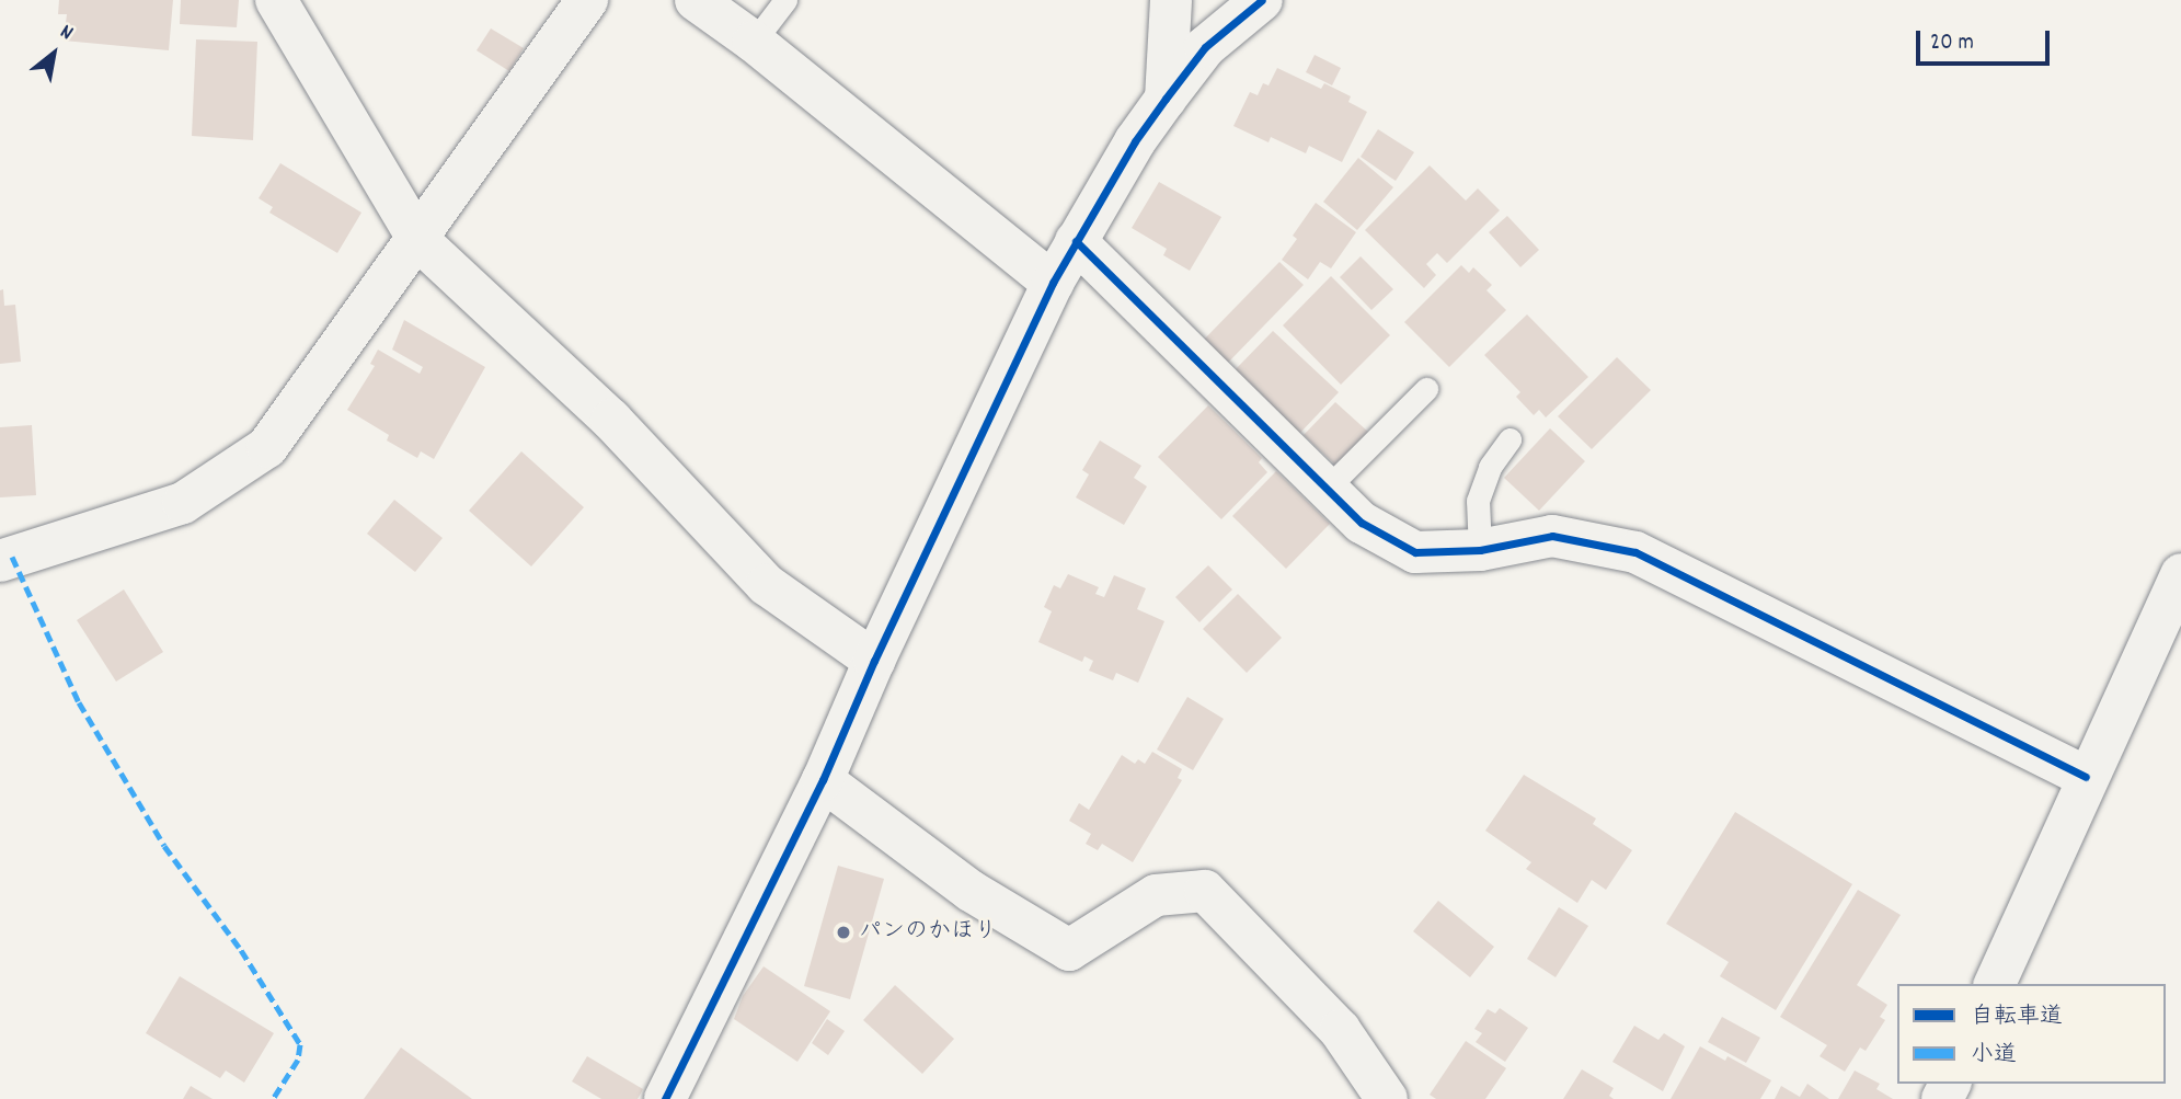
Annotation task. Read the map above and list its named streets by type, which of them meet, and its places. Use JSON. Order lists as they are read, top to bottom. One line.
{"places":["パンのかほり"],"legend":["自転車道","小道"],"scale_bar":"20 m","north":"top right"}
